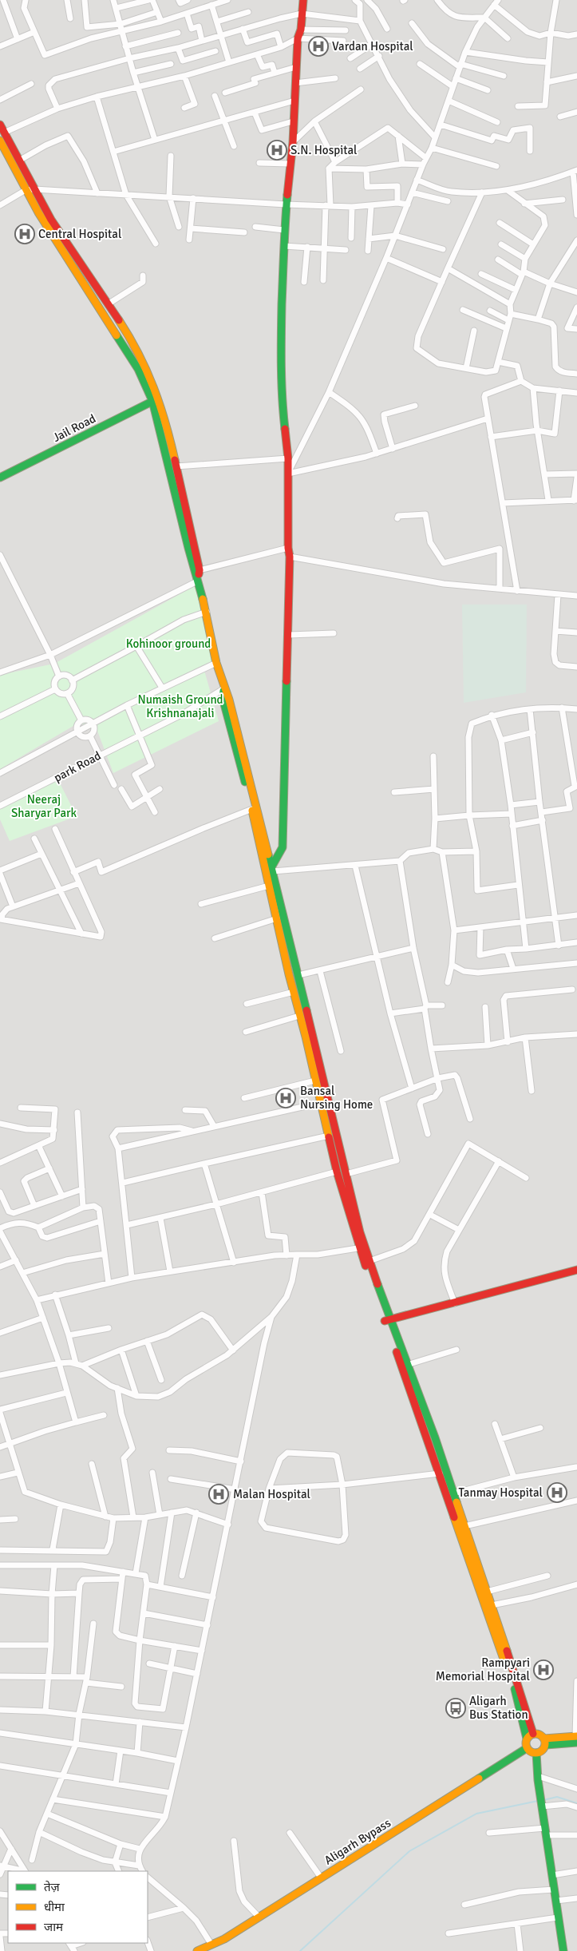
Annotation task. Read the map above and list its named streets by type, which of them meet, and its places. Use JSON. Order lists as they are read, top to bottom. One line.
{"streets":{"main road":["Jail Road","Aligarh Bypass"],"street":["park Road"]},"parks":["Kohinoor ground","Numaish Ground Krishnanajali","Neeraj Sharyar Park"],"places":{"hospital":["Vardan Hospital","S.N. Hospital","Central Hospital","Bansal Nursing Home","Tanmay Hospital","Malan Hospital","Rampyari Memorial Hospital"],"bus stop":["Aligarh Bus Station"]},"legend":["तेज़","धीमा","जाम"]}
